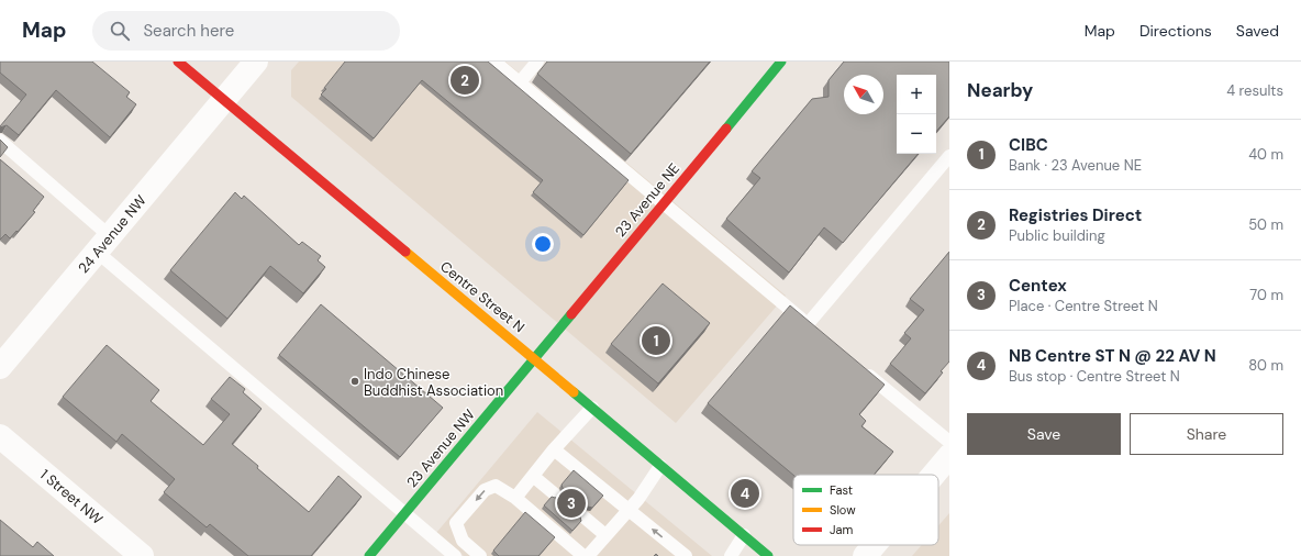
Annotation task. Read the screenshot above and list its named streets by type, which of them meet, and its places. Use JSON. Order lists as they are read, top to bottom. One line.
{"streets":{"main road":["23 Avenue NE","Centre Street N","23 Avenue NW"],"street":["24 Avenue NW","1 Street NW"]},"crossings":[["23 Avenue NE","Centre Street N"],["23 Avenue NE","23 Avenue NW"],["24 Avenue NW","Centre Street N"],["Centre Street N","23 Avenue NW"]],"places":["Indo Chinese Buddhist Association"],"legend":["Fast","Slow","Jam"],"north":"top left","page":{"header":"Map","search":"Search here","nav":["Map","Directions","Saved"],"heading":["Nearby","4 results"],"pins":["2","1","4","3"],"map_buttons":["+","−"],"list":[{"mark":"1","name":"CIBC","note":"Bank · 23 Avenue NE","value":"40 m"},{"mark":"2","name":"Registries Direct","note":"Public building","value":"50 m"},{"mark":"3","name":"Centex","note":"Place · Centre Street N","value":"70 m"},{"mark":"4","name":"NB Centre ST N @ 22 AV N","note":"Bus stop · Centre Street N","value":"80 m"}],"buttons":["Save","Share"]}}
